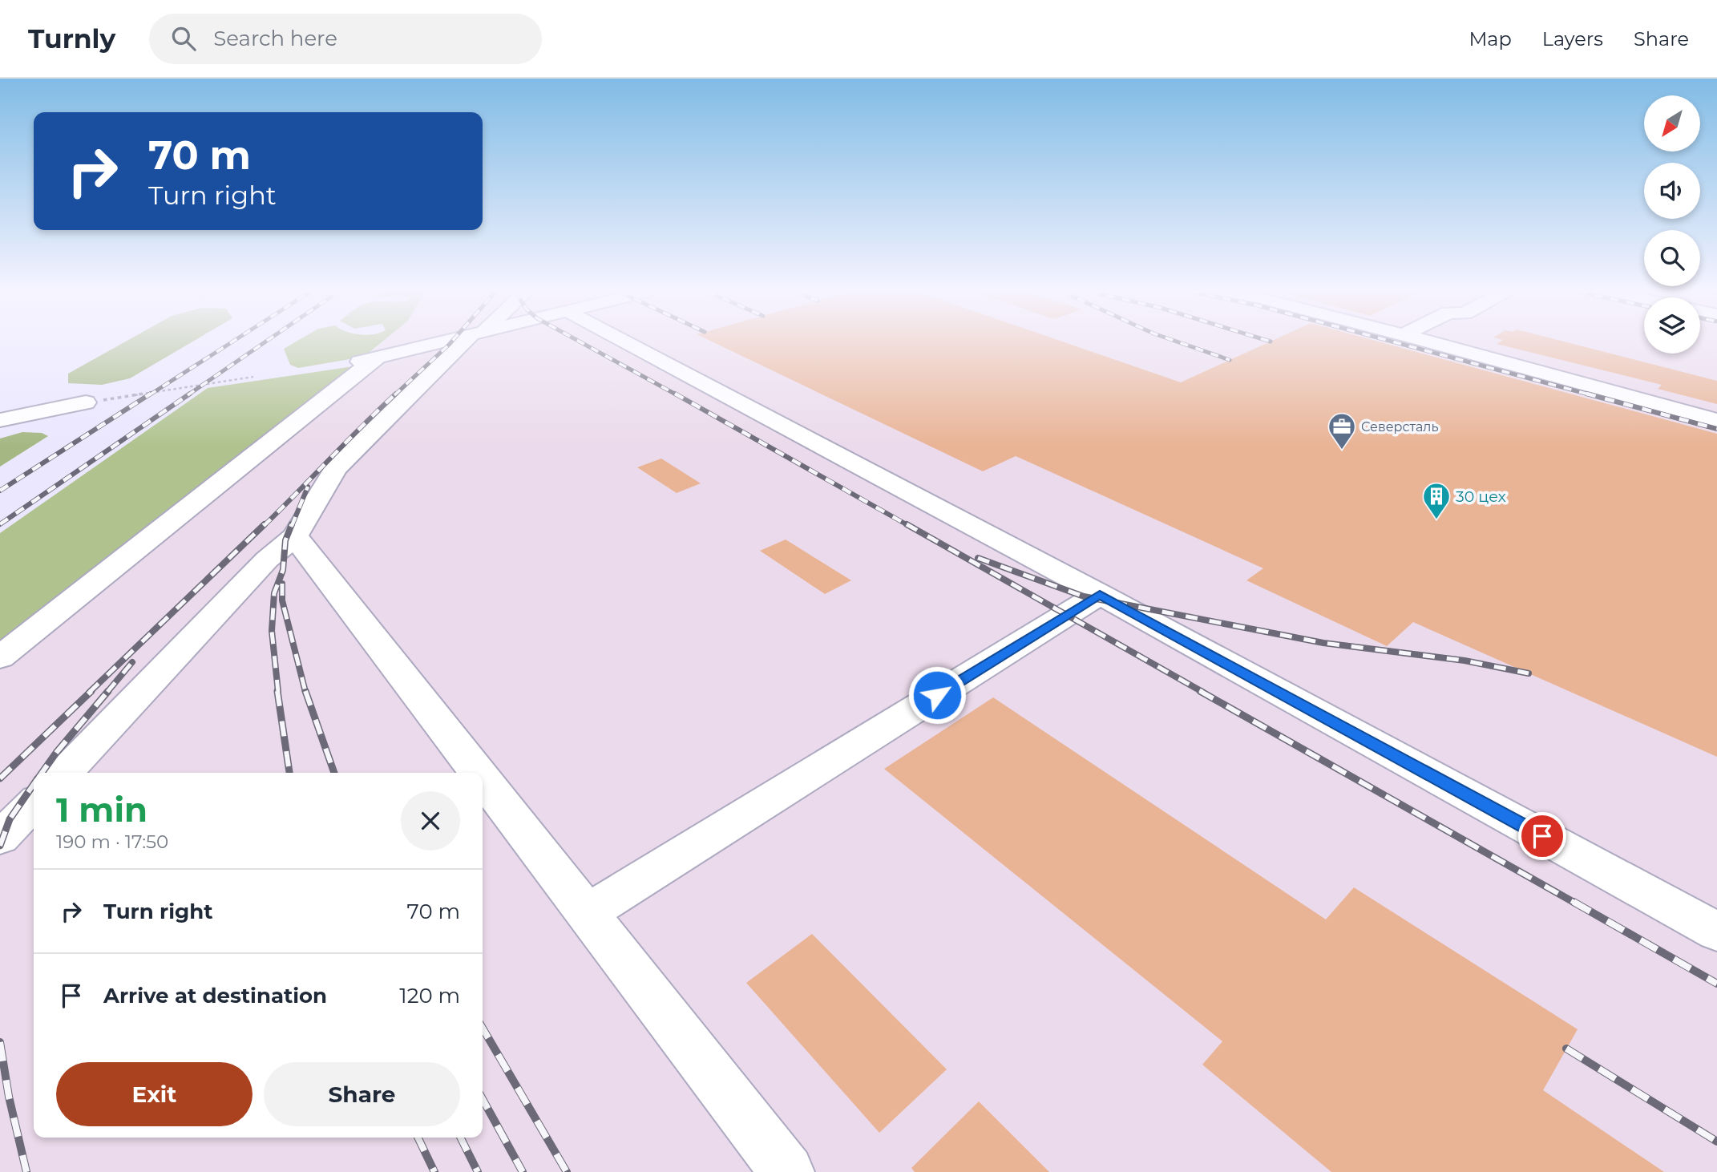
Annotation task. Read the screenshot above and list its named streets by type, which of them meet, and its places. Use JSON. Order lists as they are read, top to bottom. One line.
{"places":{"office":["Северсталь"],"building":["30 цех"]},"north":"bottom left","page":{"header":"Turnly","search":"Search here","nav":["Map","Layers","Share"],"turn":["70 m","Turn right"],"heading":["1 min","190 m · 17:50"],"list":[{"name":"Turn right","value":"70 m"},{"name":"Arrive at destination","value":"120 m"}],"buttons":["Exit","Share"]}}
